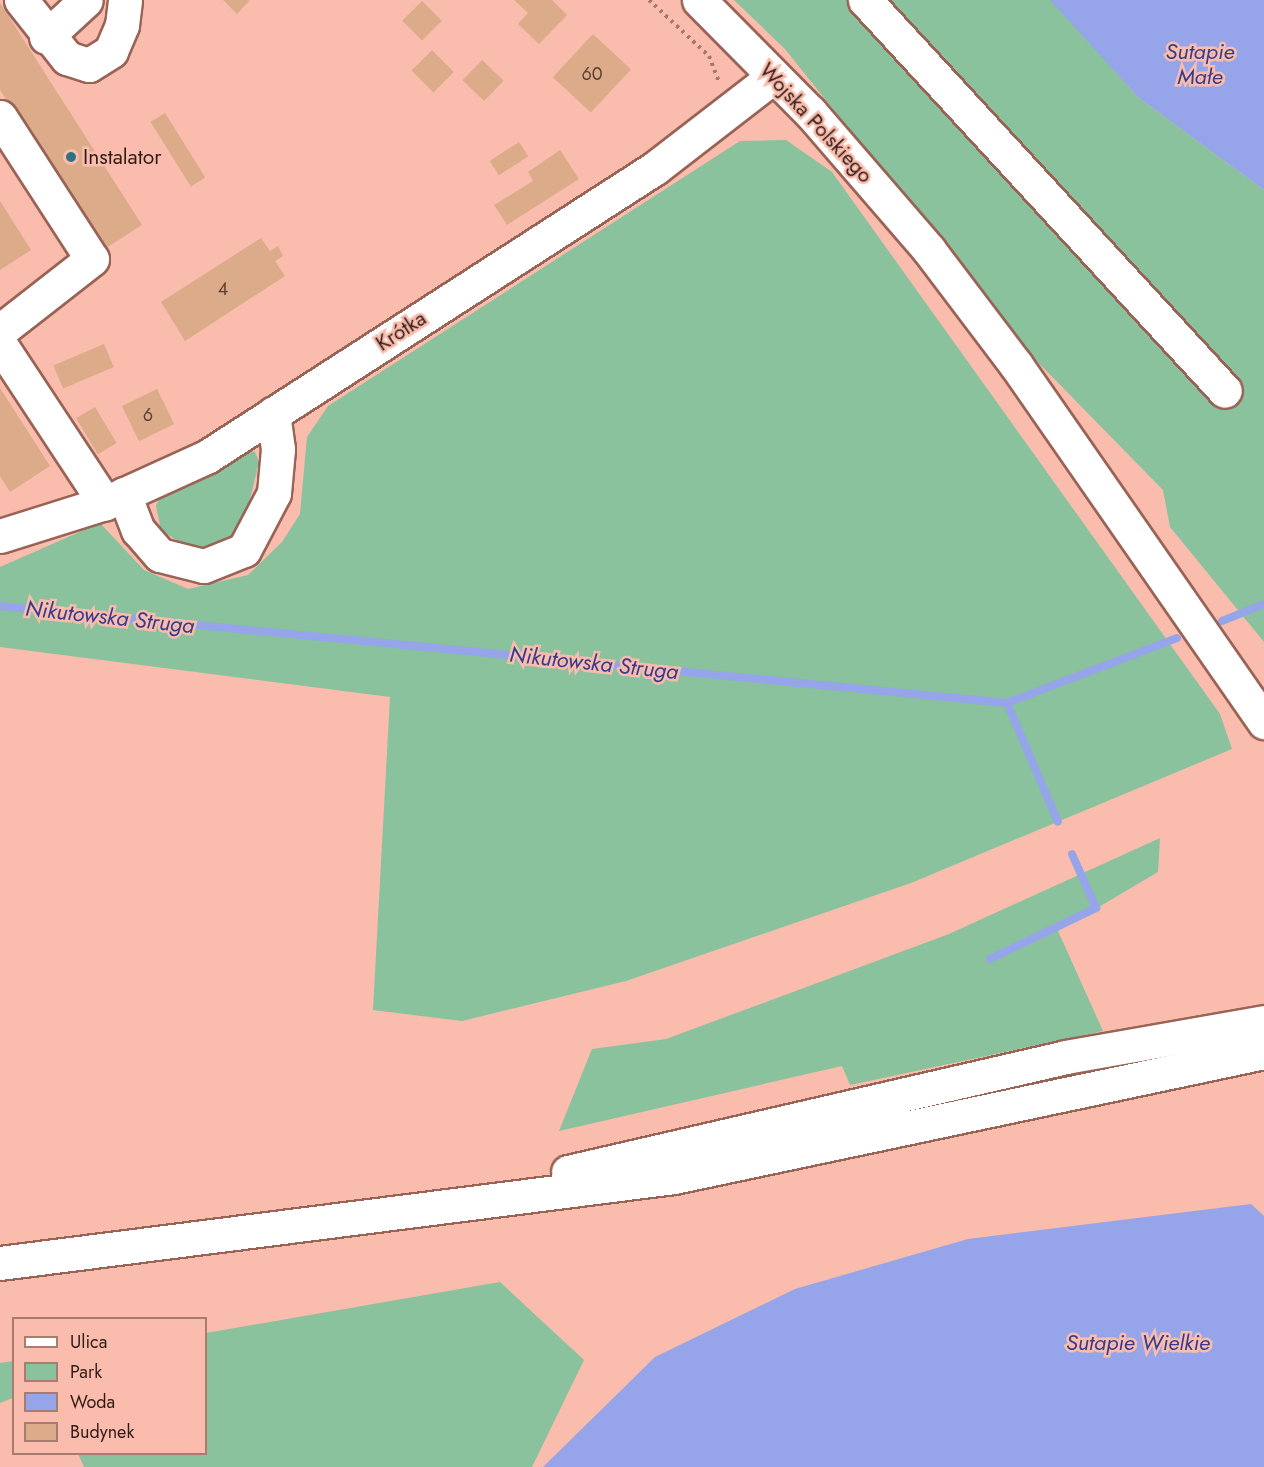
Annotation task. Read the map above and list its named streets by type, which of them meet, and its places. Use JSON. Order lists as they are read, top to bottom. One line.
{"streets":{"main road":["Wojska Polskiego","Krótka"]},"crossings":[["Wojska Polskiego","Krótka"]],"water":["Sutapie Małe","Nikutowska Struga","Sutapie Wielkie"],"places":["Instalator"],"house_numbers":["60","4","6"],"legend":["Ulica","Park","Woda","Budynek"]}
